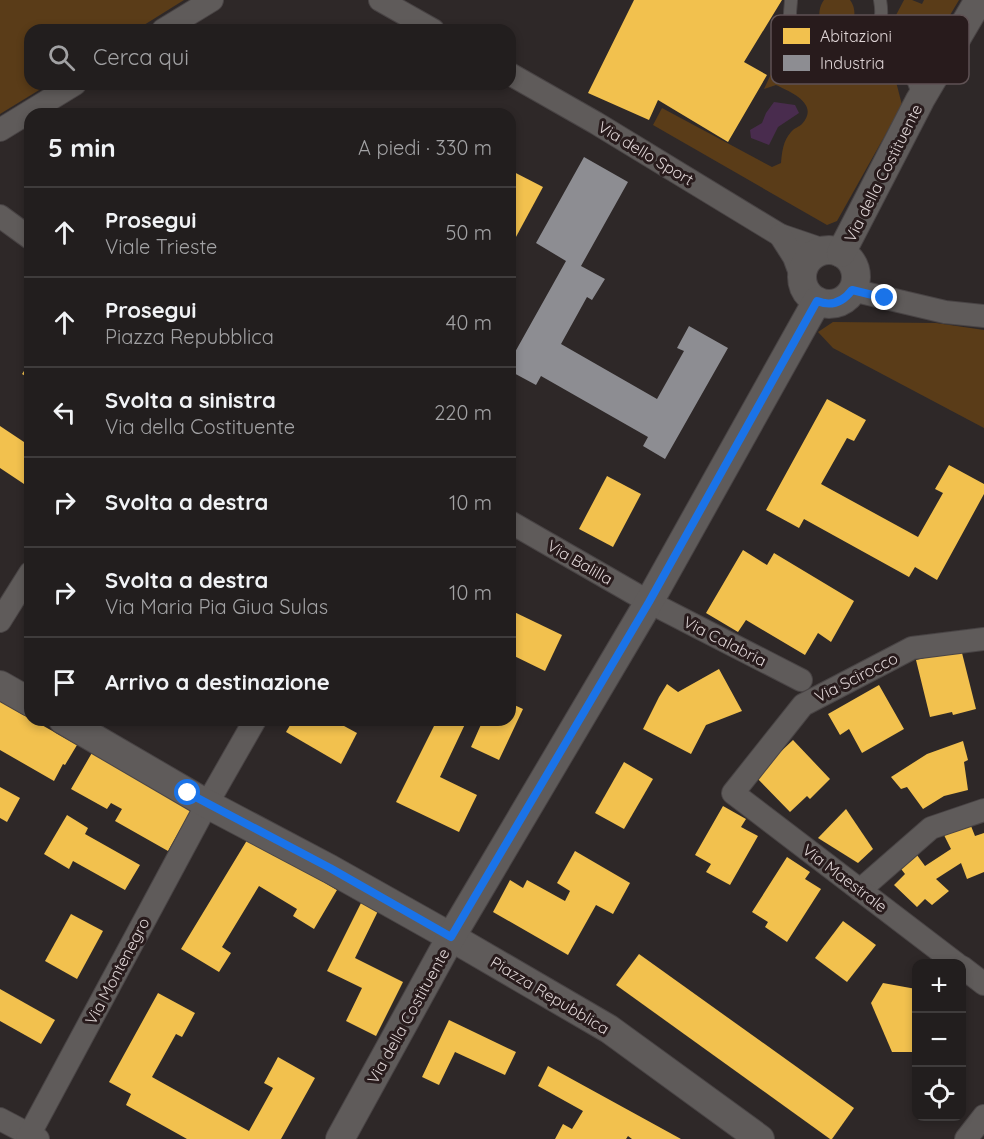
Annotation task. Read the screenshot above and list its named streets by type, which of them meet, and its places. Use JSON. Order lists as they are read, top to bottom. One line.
{"streets":{"street":["Via dello Sport","Via della Costituente","Via Balilla","Via Calabria","Via Scirocco","Via Maestrale","Via Montenegro","Piazza Repubblica"]},"crossings":[["Via dello Sport","Via della Costituente"],["Via della Costituente","Via Balilla"],["Via della Costituente","Via Calabria"],["Via della Costituente","Piazza Repubblica"],["Via Balilla","Via Calabria"],["Via Scirocco","Via Maestrale"],["Via Montenegro","Piazza Repubblica"]],"legend":["Abitazioni","Industria"],"page":{"search":"Cerca qui","heading":["5 min","A piedi · 330 m"],"list":[["Prosegui","Viale Trieste","50 m"],["Prosegui","Piazza Repubblica","40 m"],["Svolta a sinistra","Via della Costituente","220 m"],["Svolta a destra","10 m"],["Svolta a destra","Via Maria Pia Giua Sulas","10 m"],"Arrivo a destinazione"],"map_buttons":["+","−"]}}
